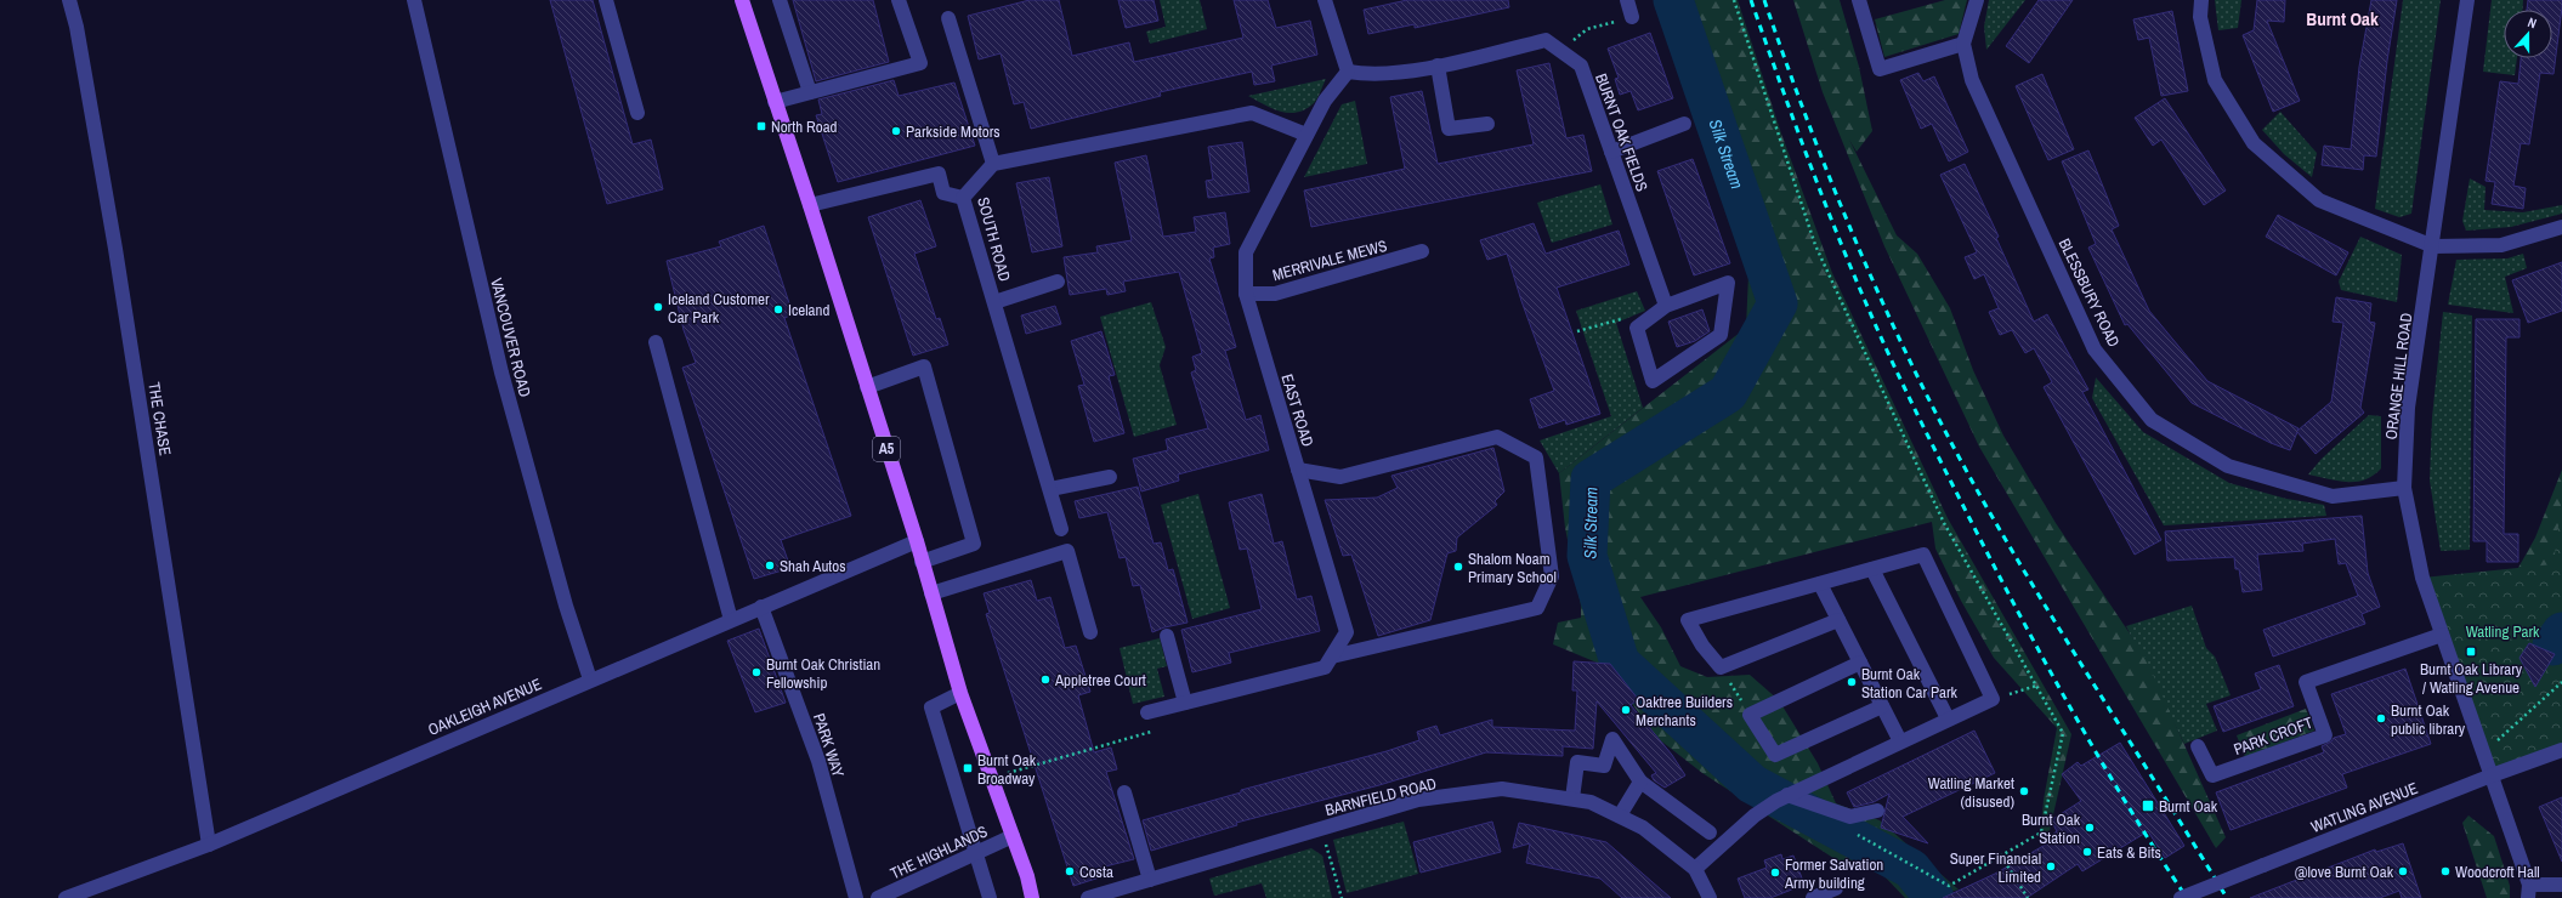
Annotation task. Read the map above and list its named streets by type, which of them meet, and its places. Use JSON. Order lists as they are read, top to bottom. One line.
{"streets":{"main road":["A5"],"street":["BURNT OAK FIELDS","SOUTH ROAD","MERRIVALE MEWS","BLESSBURY ROAD","VANCOUVER ROAD","ORANGE HILL ROAD","EAST ROAD","THE CHASE","OAKLEIGH AVENUE","PARK CROFT","PARK WAY","BARNFIELD ROAD","WATLING AVENUE","THE HIGHLANDS"]},"crossings":[["BURNT OAK FIELDS","EAST ROAD"],["MERRIVALE MEWS","EAST ROAD"],["BLESSBURY ROAD","ORANGE HILL ROAD"],["VANCOUVER ROAD","OAKLEIGH AVENUE"],["ORANGE HILL ROAD","PARK CROFT"],["ORANGE HILL ROAD","WATLING AVENUE"],["THE CHASE","OAKLEIGH AVENUE"],["A5","OAKLEIGH AVENUE"],["A5","THE HIGHLANDS"],["OAKLEIGH AVENUE","PARK WAY"]],"districts":["Burnt Oak"],"water":["Silk Stream"],"parks":["Watling Park"],"places":{"transit":["North Road","Burnt Oak Library / Watling Avenue","Burnt Oak Broadway","Burnt Oak"],"other":["Parkside Motors","Iceland Customer Car Park","Iceland","Shah Autos","Shalom Noam Primary School","Burnt Oak Christian Fellowship","Appletree Court","Burnt Oak Station Car Park","Oaktree Builders Merchants","Burnt Oak public library","Watling Market (disused)","Burnt Oak Station","Eats & Bits","Super Financial Limited","Costa","@love Burnt Oak","Woodcroft Hall","Former Salvation Army building"]},"north":"top"}
